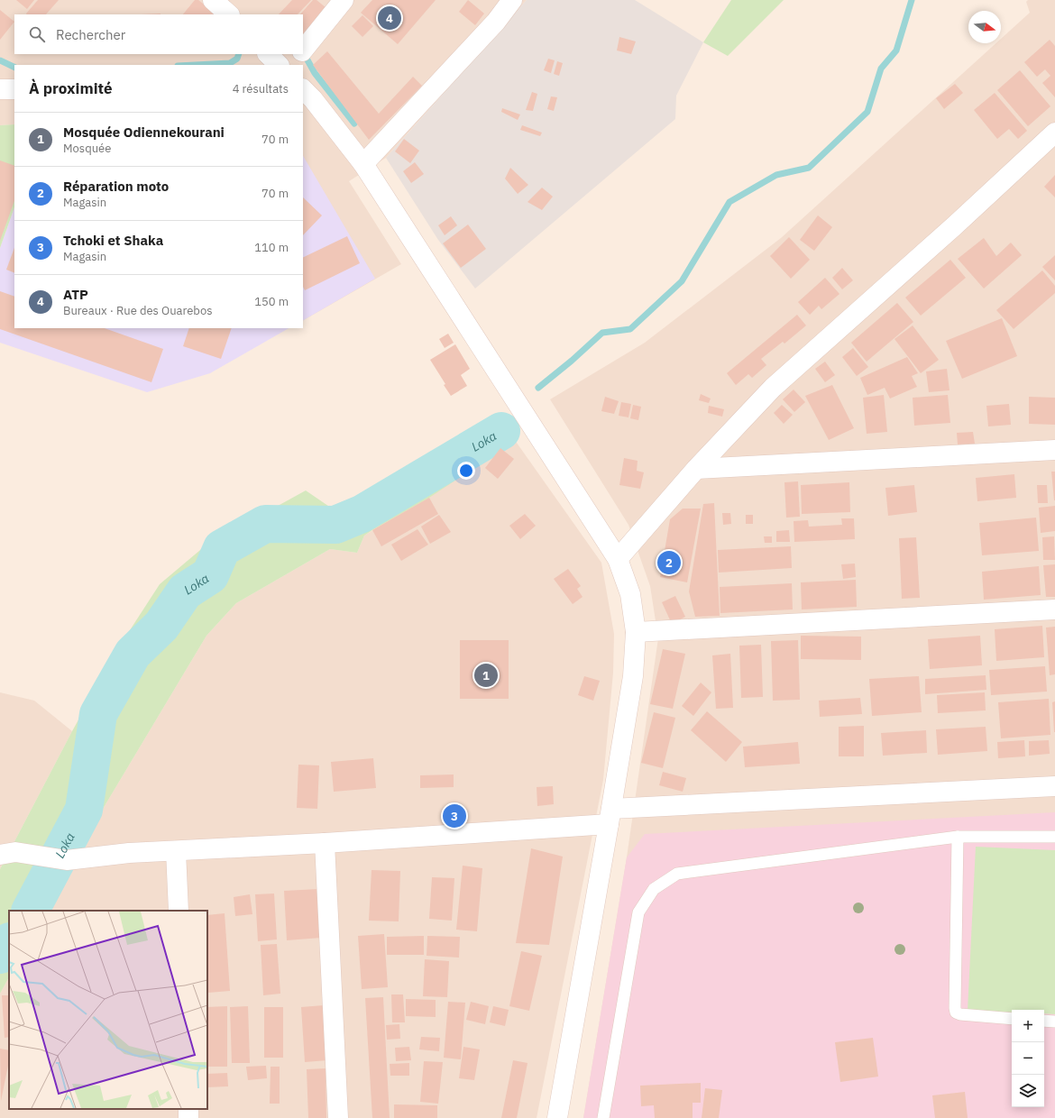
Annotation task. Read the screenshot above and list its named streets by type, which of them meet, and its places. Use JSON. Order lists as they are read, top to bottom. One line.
{"water":["Loka"],"north":"right","page":{"pins":["4","2","1","3"],"search":"Rechercher","heading":["À proximité","4 résultats"],"list":[{"mark":"1","name":"Mosquée Odiennekourani","note":"Mosquée","value":"70 m"},{"mark":"2","name":"Réparation moto","note":"Magasin","value":"70 m"},{"mark":"3","name":"Tchoki et Shaka","note":"Magasin","value":"110 m"},{"mark":"4","name":"ATP","note":"Bureaux · Rue des Ouarebos","value":"150 m"}],"map_buttons":["+","−"]}}
